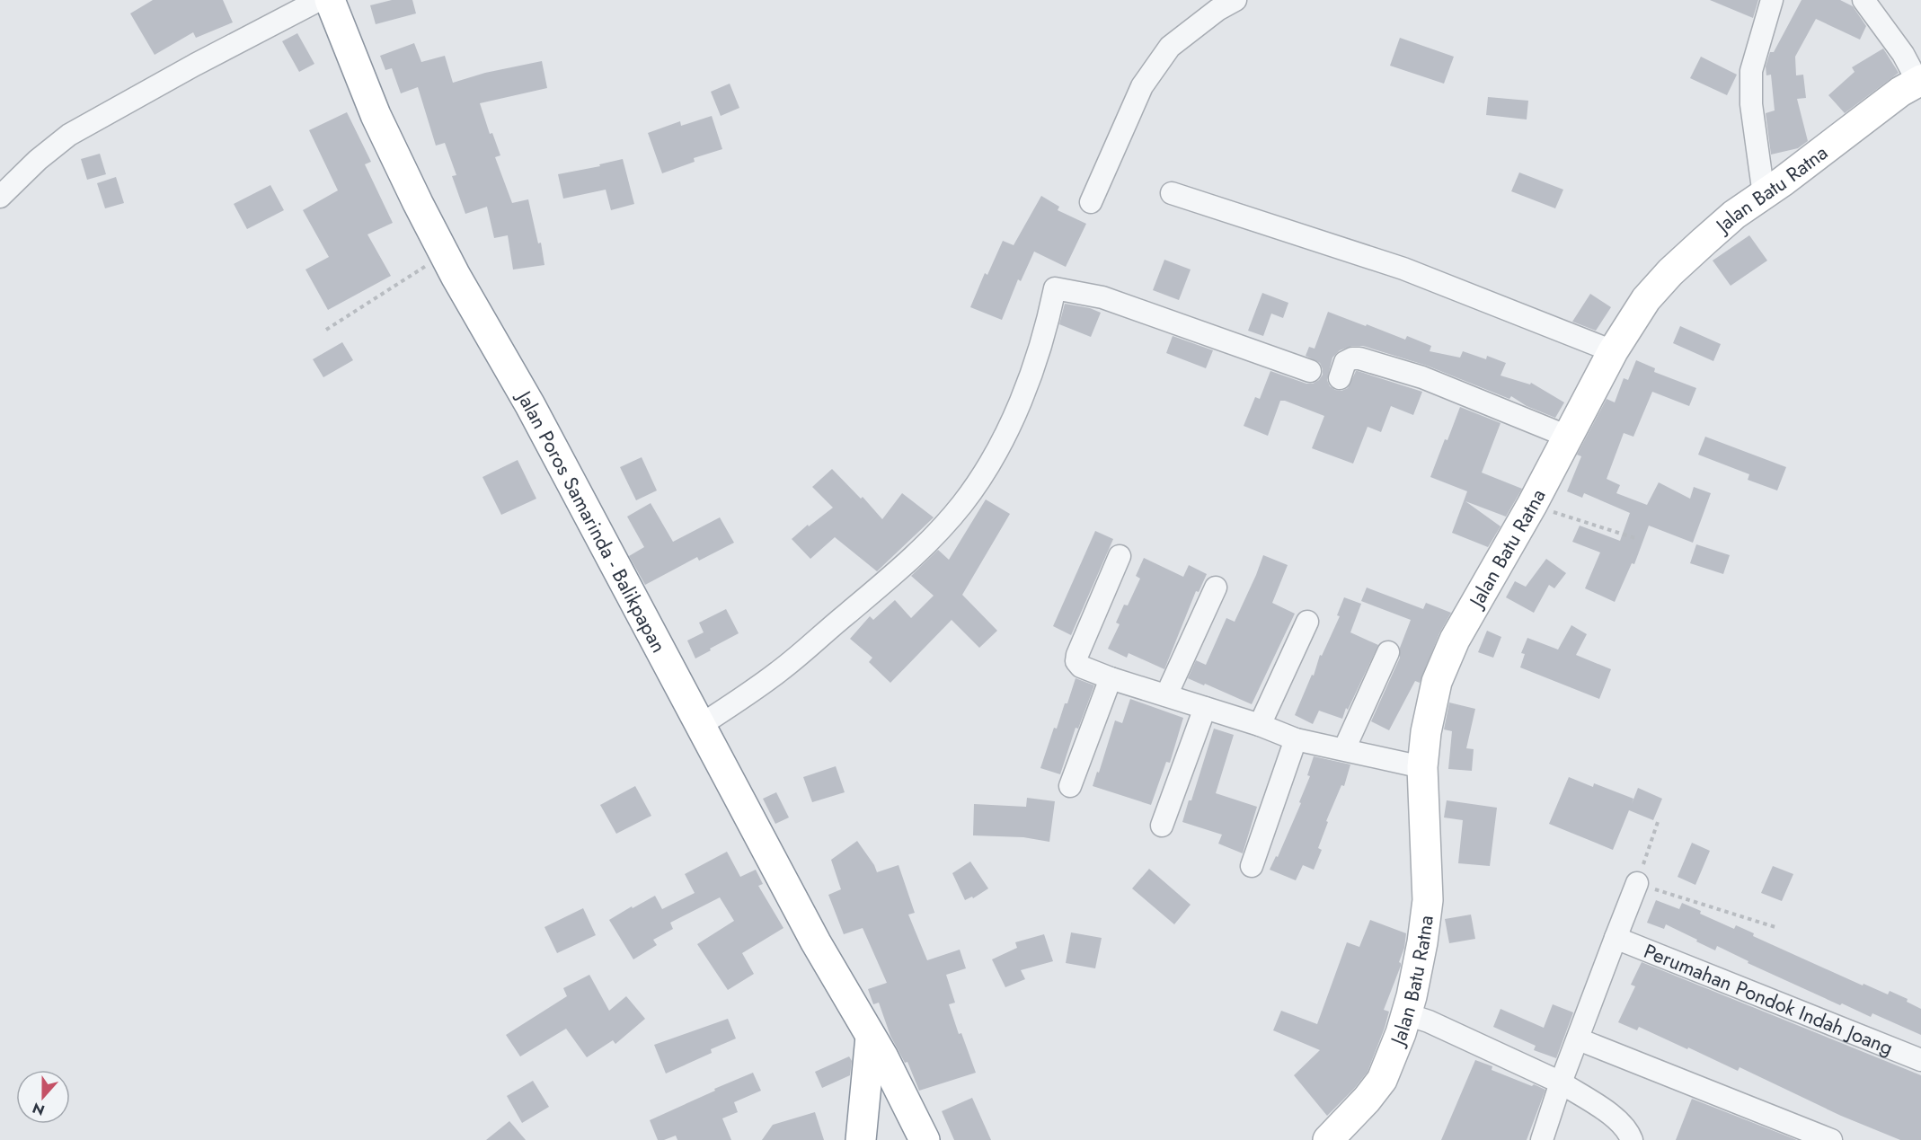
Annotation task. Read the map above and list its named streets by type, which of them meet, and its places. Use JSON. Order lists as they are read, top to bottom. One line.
{"streets":{"main road":["Jalan Batu Ratna","Jalan Poros Samarinda - Balikpapan"],"street":["Perumahan Pondok Indah Joang"]},"north":"bottom"}
